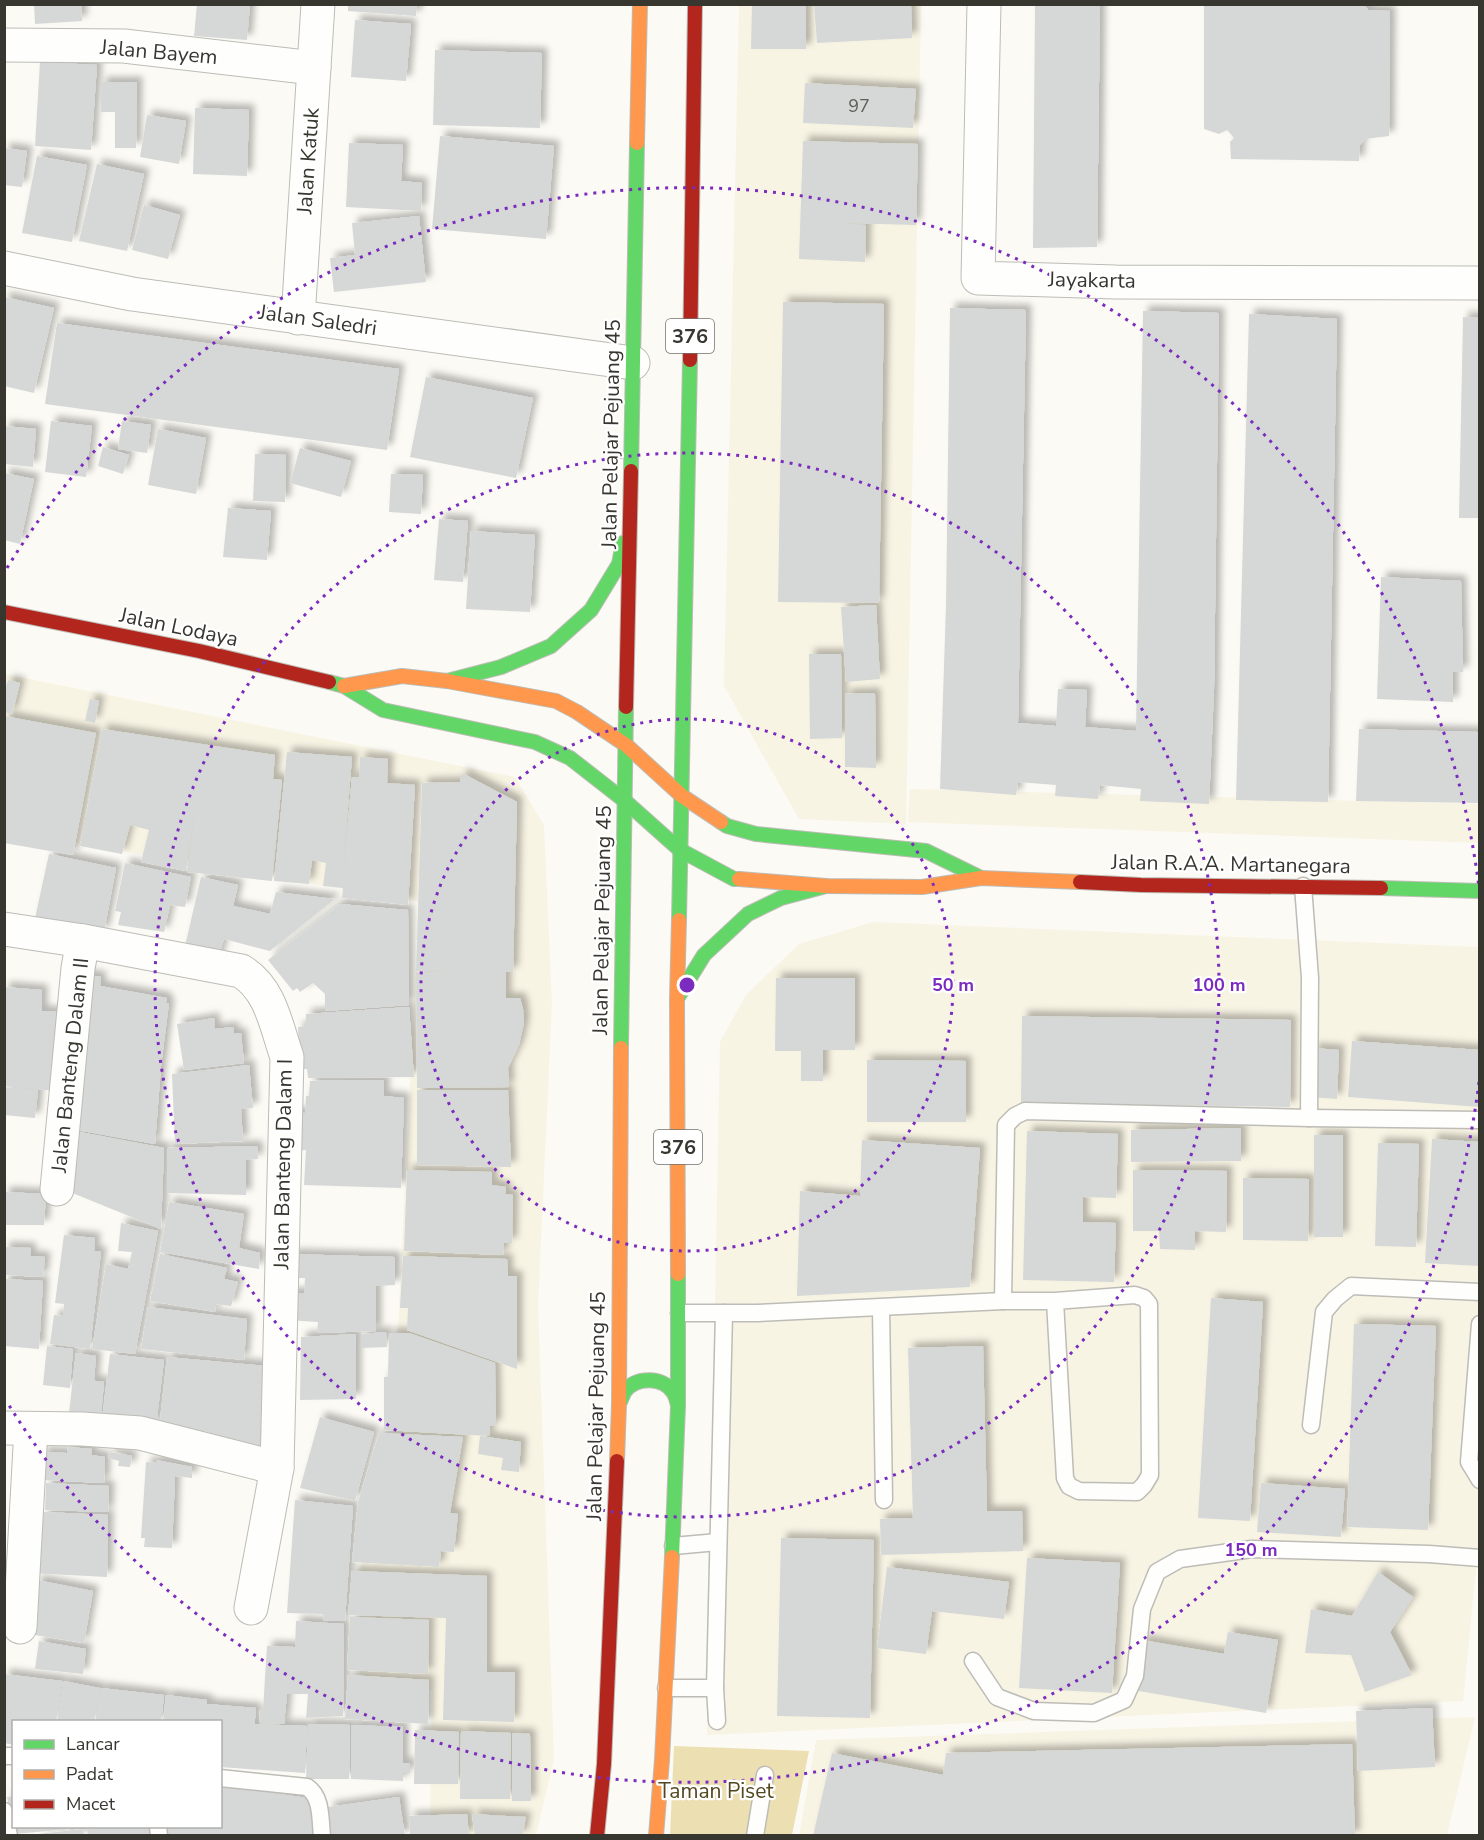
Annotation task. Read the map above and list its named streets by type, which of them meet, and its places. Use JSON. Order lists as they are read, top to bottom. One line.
{"streets":{"main road":["376","Jalan Pelajar Pejuang 45","Jalan Lodaya","Jalan R.A.A. Martanegara"],"street":["Jalan Bayem","Jalan Katuk","Jayakarta","Jalan Saledri","Jalan Banteng Dalam II","Jalan Banteng Dalam I"]},"crossings":[["Jalan Bayem","Jalan Katuk"],["Jalan Katuk","Jalan Saledri"],["Jalan Saledri","Jalan Pelajar Pejuang 45"],["376","Jalan R.A.A. Martanegara"],["Jalan Pelajar Pejuang 45","Jalan Lodaya"],["Jalan Pelajar Pejuang 45","Jalan R.A.A. Martanegara"],["Jalan Lodaya","Jalan R.A.A. Martanegara"],["Jalan Banteng Dalam II","Jalan Banteng Dalam I"]],"parks":["Taman Piset"],"house_numbers":["97"],"legend":["Lancar","Padat","Macet"],"rings":["50 m","100 m","150 m"]}
